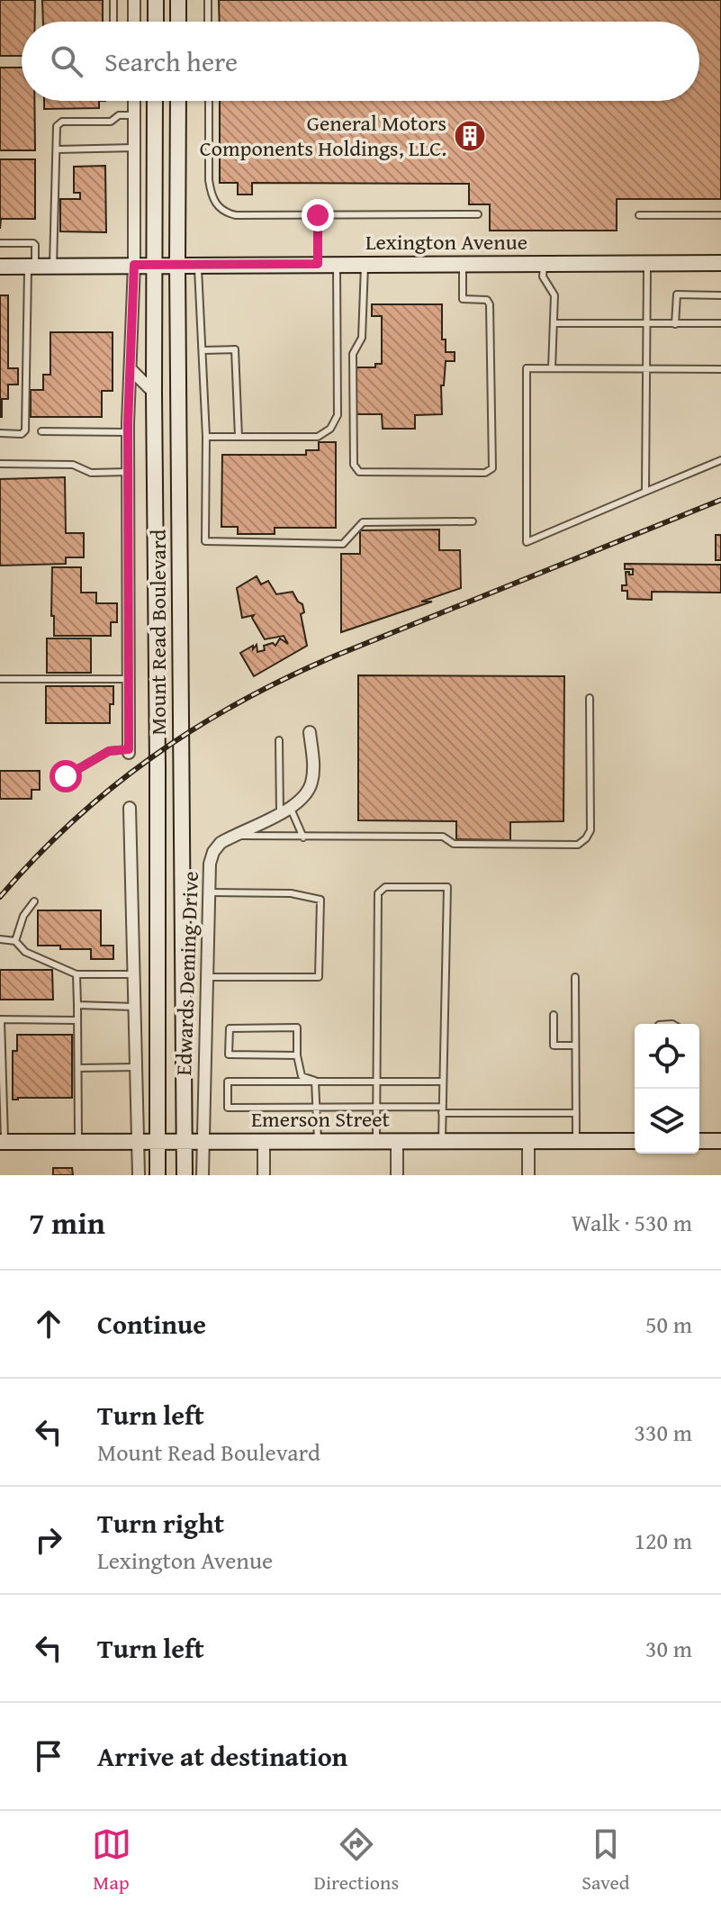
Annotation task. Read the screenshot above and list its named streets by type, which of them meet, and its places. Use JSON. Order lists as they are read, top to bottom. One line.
{"streets":{"main road":["Lexington Avenue","Mount Read Boulevard","Emerson Street"],"street":["Edwards Deming Drive"]},"crossings":[["Lexington Avenue","Mount Read Boulevard"],["Mount Read Boulevard","Emerson Street"],["Edwards Deming Drive","Emerson Street"]],"places":{"building":["General Motors Components Holdings, LLC."]},"page":{"search":"Search here","heading":["7 min","Walk · 530 m"],"list":[["Continue","50 m"],["Turn left","Mount Read Boulevard","330 m"],["Turn right","Lexington Avenue","120 m"],["Turn left","30 m"],"Arrive at destination"],"nav":["Map","Directions","Saved"]}}
